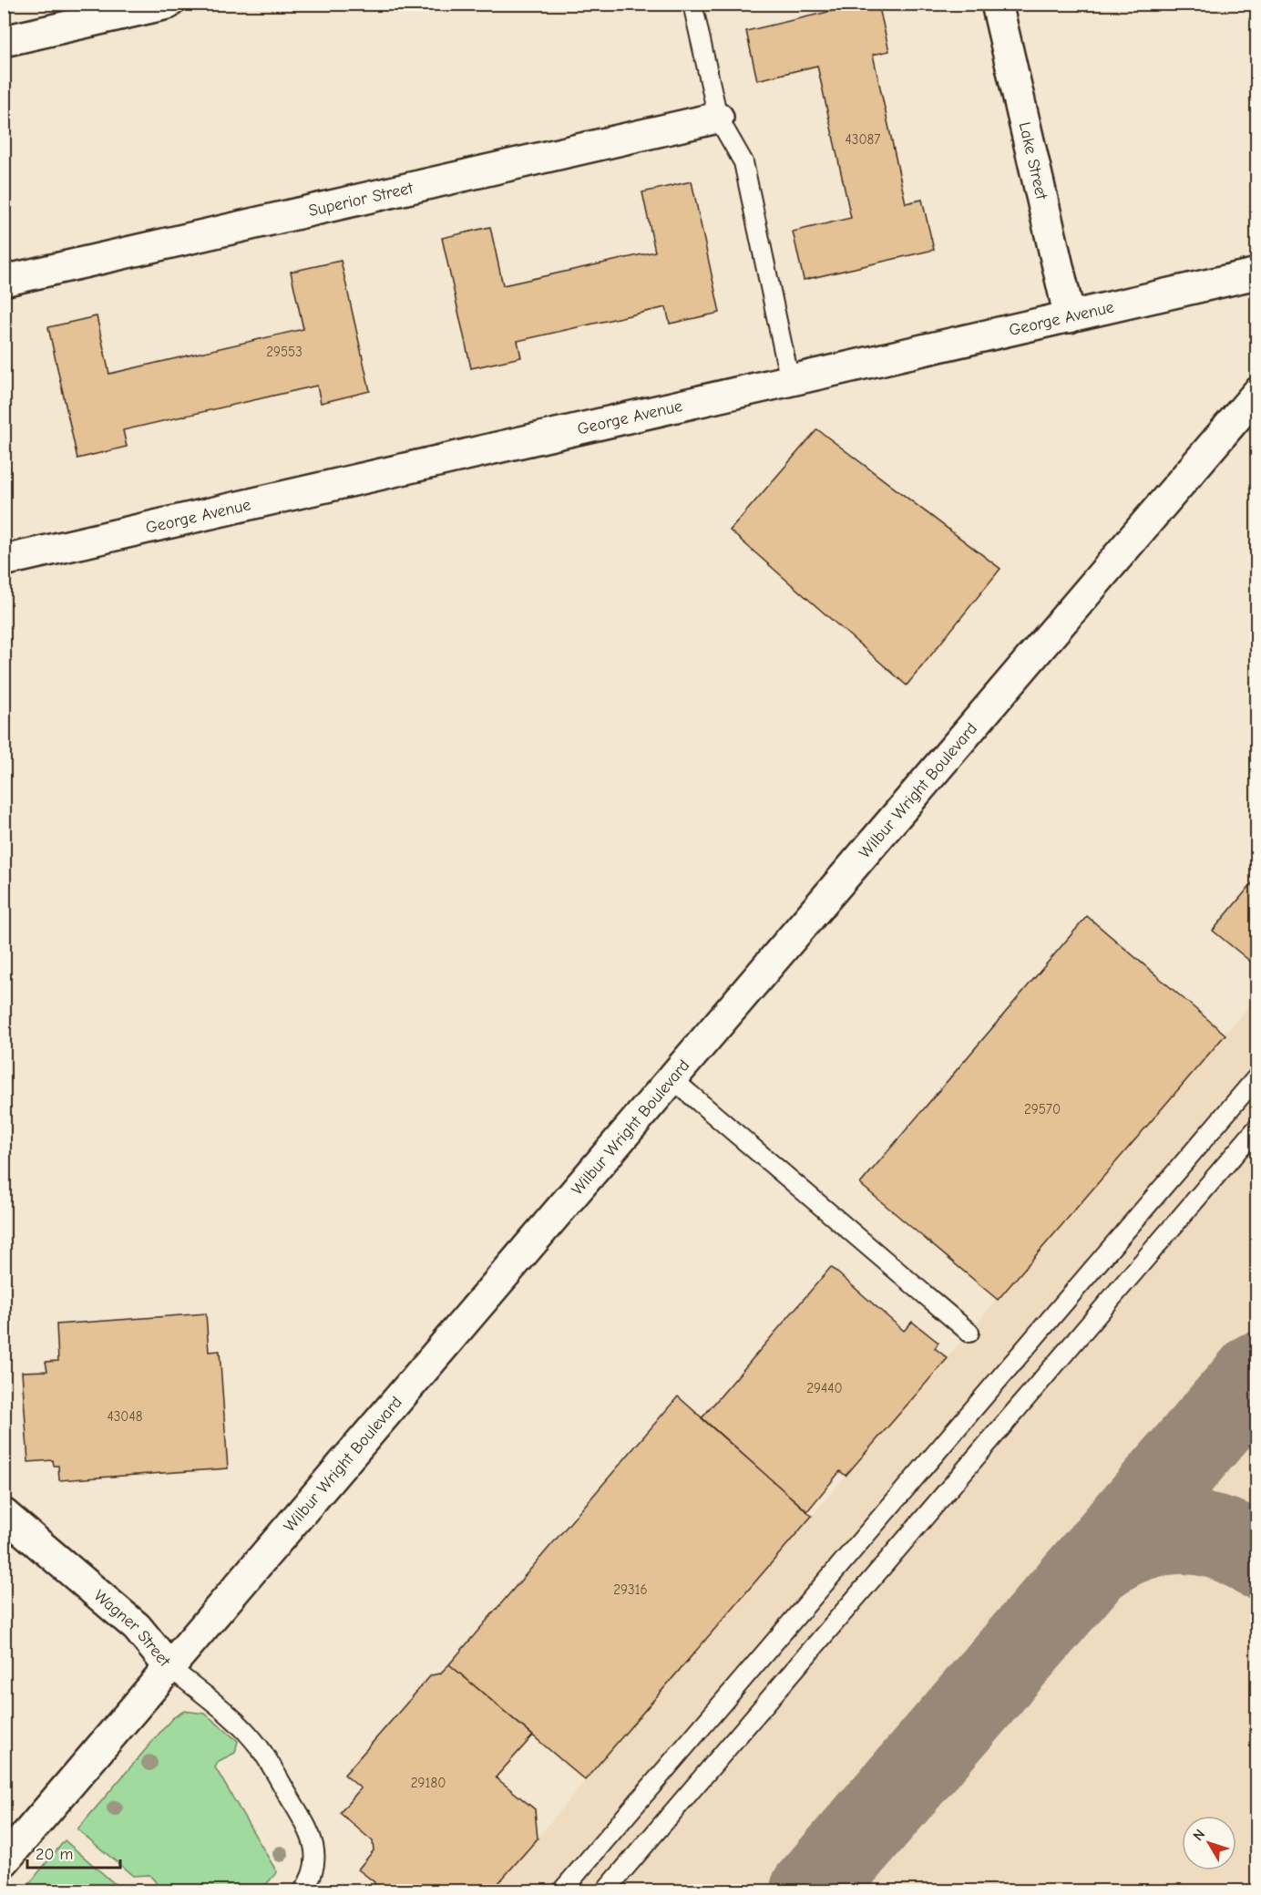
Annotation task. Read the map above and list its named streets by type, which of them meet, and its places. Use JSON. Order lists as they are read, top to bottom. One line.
{"streets":{"street":["Lake Street","Superior Street","George Avenue","Wilbur Wright Boulevard","Wagner Street"]},"crossings":[["Lake Street","George Avenue"],["Wilbur Wright Boulevard","Wagner Street"]],"house_numbers":["43087","29553","29570","29440","43048","29316","29180"],"scale_bar":"20 m","north":"top left"}
